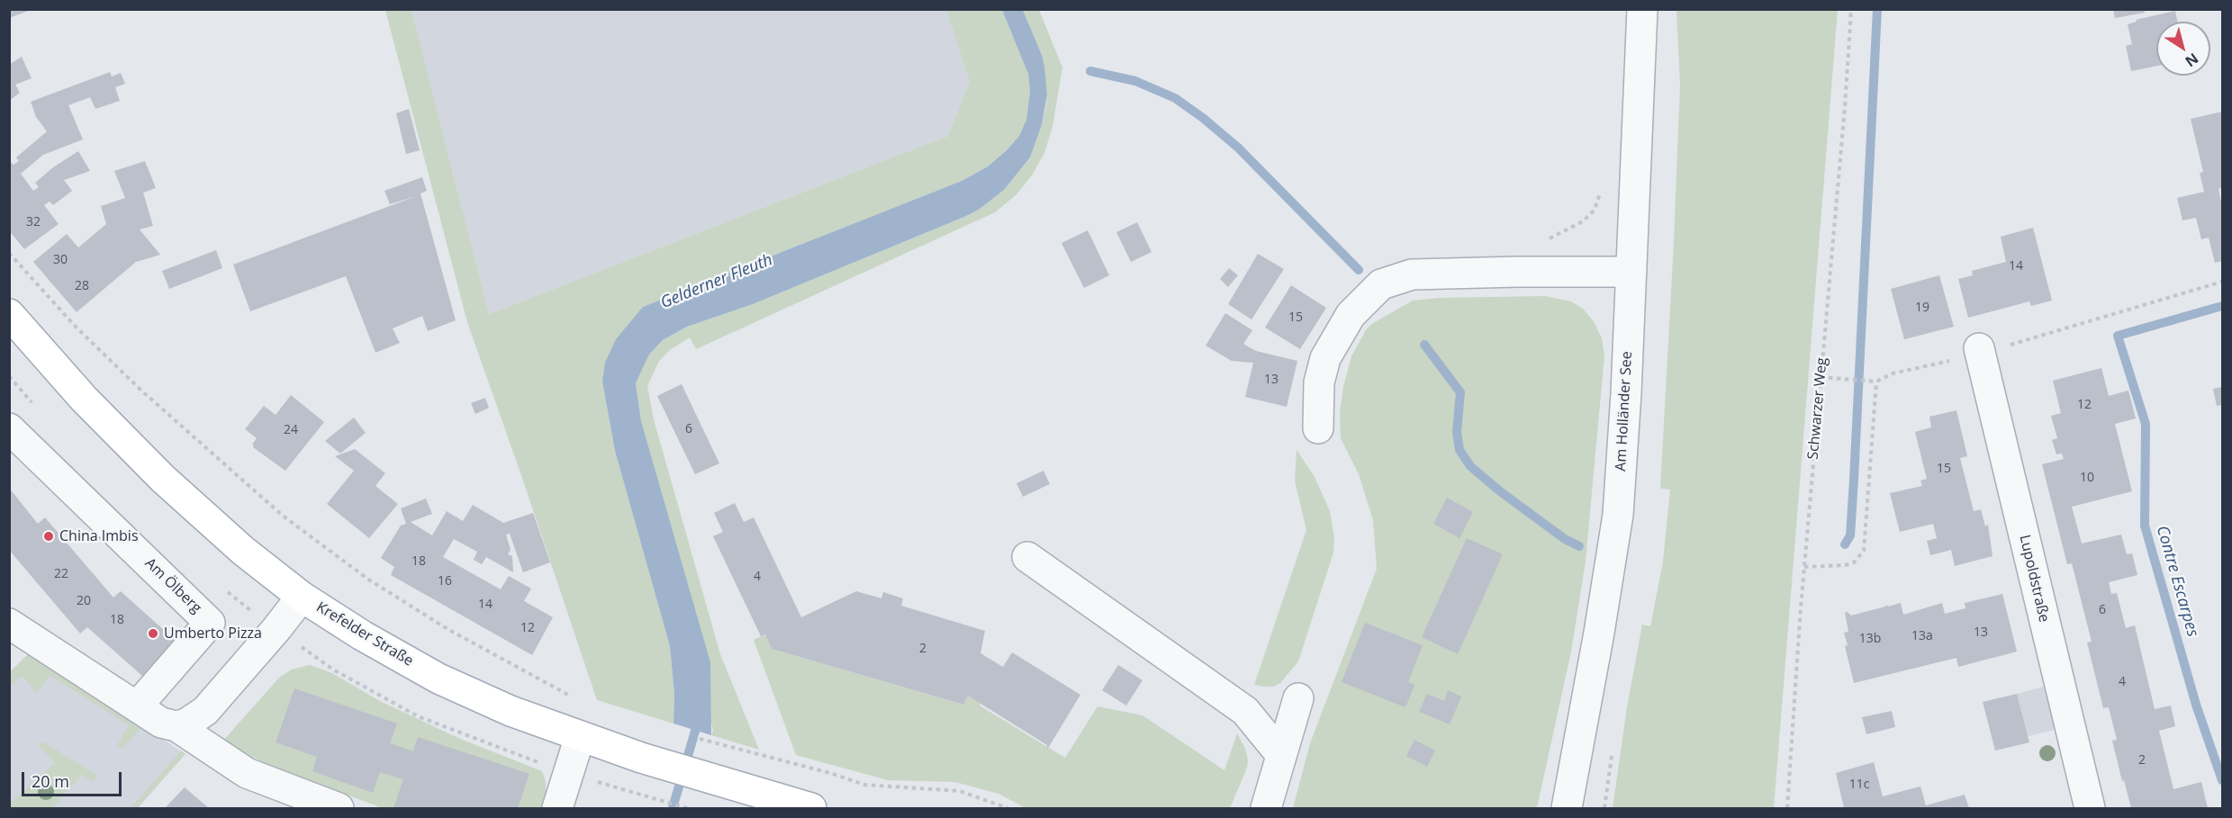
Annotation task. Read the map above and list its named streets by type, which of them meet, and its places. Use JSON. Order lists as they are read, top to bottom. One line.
{"streets":{"main road":["Krefelder Straße"],"street":["Am Holländer See","Lupoldstraße","Am Ölberg"],"path":["Schwarzer Weg"]},"water":["Gelderner Fleuth","Contre Escarpes"],"places":["China Imbis","Umberto Pizza"],"house_numbers":["32","30","14","28","19","15","13","12","6","24","15","10","18","22","4","16","20","14","6","18","12","13","13a","13b","2","4","2","11c"],"scale_bar":"20 m","north":"bottom right"}
